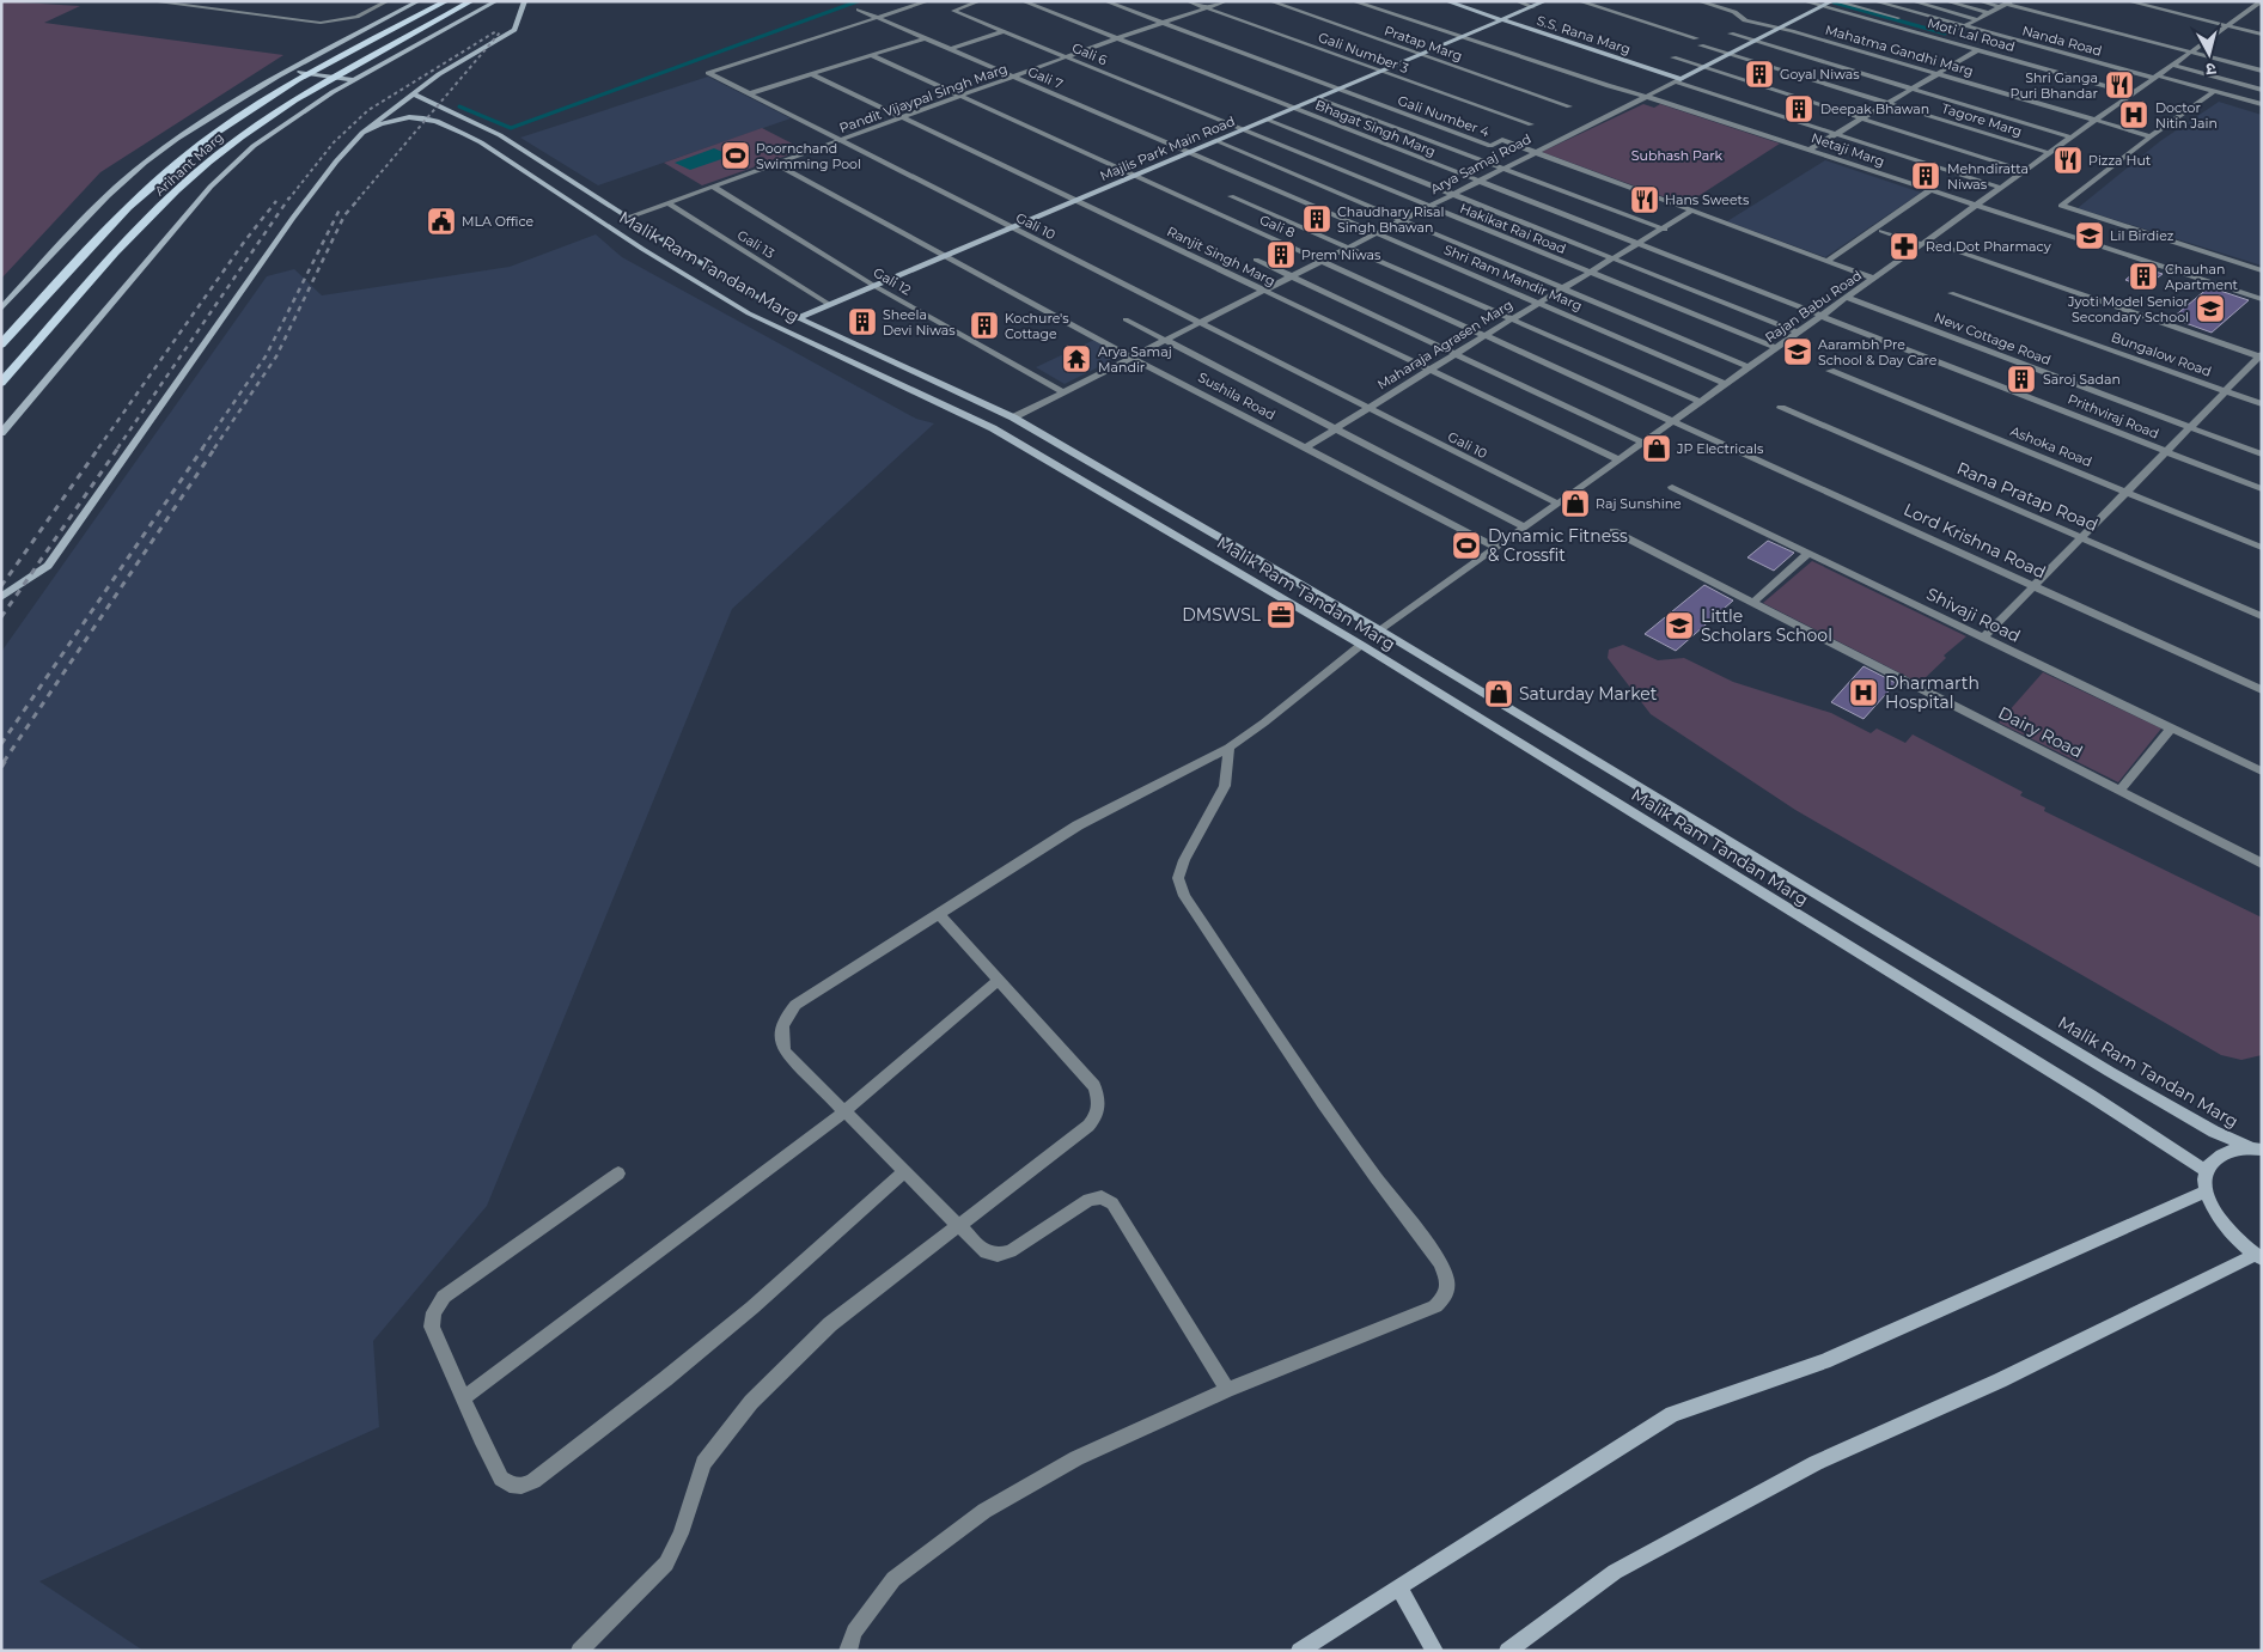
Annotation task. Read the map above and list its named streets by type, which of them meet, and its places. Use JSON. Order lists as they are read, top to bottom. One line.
{"streets":{"main road":["Arihant Marg"],"street":["S.S. Rana Marg","Moti Lal Road","Nanda Road","Pratap Marg","Mahatma Gandhi Marg","Gali Number 3","Gali 6","Gali 7","Pandit Vijaypal Singh Marg","Gali Number 4","Tagore Marg","Bhagat Singh Marg","Majlis Park Main Road","Netaji Marg","Arya Samaj Road","Gali 10","Gali 8","Hakikat Rai Road","Gali 13","Ranjit Singh Marg","Malik Ram Tandan Marg","Shri Ram Mandir Marg","Gali 12","Rajan Babu Road","New Cottage Road","Maharaja Agrasen Marg","Bungalow Road","Sushila Road","Prithviraj Road","Ashoka Road","Rana Pratap Road","Lord Krishna Road","Shivaji Road","Dairy Road"]},"crossings":[["S.S. Rana Marg","Majlis Park Main Road"],["S.S. Rana Marg","Arya Samaj Road"],["Moti Lal Road","Arya Samaj Road"],["Moti Lal Road","Rajan Babu Road"],["Nanda Road","Rajan Babu Road"],["Pratap Marg","Majlis Park Main Road"],["Mahatma Gandhi Marg","Arya Samaj Road"],["Mahatma Gandhi Marg","Rajan Babu Road"],["Gali Number 3","Pandit Vijaypal Singh Marg"],["Gali Number 3","Majlis Park Main Road"],["Gali 6","Pandit Vijaypal Singh Marg"],["Gali 6","Majlis Park Main Road"],["Gali 6","Hakikat Rai Road"],["Gali 7","Pandit Vijaypal Singh Marg"],["Gali 7","Majlis Park Main Road"],["Gali 7","Gali 10"],["Gali 7","Shri Ram Mandir Marg"],["Pandit Vijaypal Singh Marg","Gali Number 4"],["Pandit Vijaypal Singh Marg","Bhagat Singh Marg"],["Pandit Vijaypal Singh Marg","Gali 10"],["Pandit Vijaypal Singh Marg","Gali 8"],["Pandit Vijaypal Singh Marg","Gali 13"],["Pandit Vijaypal Singh Marg","Ranjit Singh Marg"],["Pandit Vijaypal Singh Marg","Malik Ram Tandan Marg"],["Pandit Vijaypal Singh Marg","Gali 12"],["Pandit Vijaypal Singh Marg","Sushila Road"],["Gali Number 4","Majlis Park Main Road"],["Gali Number 4","Arya Samaj Road"],["Gali Number 4","Rajan Babu Road"],["Gali Number 4","Maharaja Agrasen Marg"],["Tagore Marg","Arya Samaj Road"],["Tagore Marg","Rajan Babu Road"],["Bhagat Singh Marg","Majlis Park Main Road"],["Bhagat Singh Marg","Arya Samaj Road"],["Bhagat Singh Marg","Rajan Babu Road"],["Bhagat Singh Marg","Maharaja Agrasen Marg"],["Bhagat Singh Marg","Prithviraj Road"],["Majlis Park Main Road","Netaji Marg"],["Majlis Park Main Road","Gali 10"],["Majlis Park Main Road","Gali 8"],["Majlis Park Main Road","Hakikat Rai Road"],["Majlis Park Main Road","Gali 13"],["Majlis Park Main Road","Ranjit Singh Marg"],["Majlis Park Main Road","Malik Ram Tandan Marg"],["Majlis Park Main Road","Shri Ram Mandir Marg"],["Majlis Park Main Road","Gali 12"],["Majlis Park Main Road","Sushila Road"],["Netaji Marg","Arya Samaj Road"],["Netaji Marg","Rajan Babu Road"],["Arya Samaj Road","Gali 10"],["Arya Samaj Road","Gali 8"],["Arya Samaj Road","Hakikat Rai Road"],["Arya Samaj Road","Ranjit Singh Marg"],["Arya Samaj Road","Malik Ram Tandan Marg"],["Arya Samaj Road","Shri Ram Mandir Marg"],["Arya Samaj Road","Gali 12"],["Arya Samaj Road","Sushila Road"],["Gali 10","Rajan Babu Road"],["Gali 10","Maharaja Agrasen Marg"],["Gali 8","Rajan Babu Road"],["Gali 8","Maharaja Agrasen Marg"],["Gali 8","Lord Krishna Road"],["Hakikat Rai Road","Rajan Babu Road"],["Hakikat Rai Road","Maharaja Agrasen Marg"],["Ranjit Singh Marg","Rajan Babu Road"],["Ranjit Singh Marg","Maharaja Agrasen Marg"],["Malik Ram Tandan Marg","Rajan Babu Road"],["Shri Ram Mandir Marg","Rajan Babu Road"],["Shri Ram Mandir Marg","Maharaja Agrasen Marg"],["Rajan Babu Road","New Cottage Road"],["Rajan Babu Road","Bungalow Road"],["Rajan Babu Road","Sushila Road"],["Rajan Babu Road","Prithviraj Road"],["Rajan Babu Road","Lord Krishna Road"],["Maharaja Agrasen Marg","Sushila Road"]],"parks":["Subhash Park"],"places":{"building":["Goyal Niwas","Deepak Bhawan","Mehndiratta Niwas","Chaudhary Risal Singh Bhawan","Prem Niwas","Chauhan Apartment","Sheela Devi Niwas","Kochure's Cottage","Saroj Sadan"],"restaurant":["Shri Ganga Puri Bhandar","Pizza Hut","Hans Sweets"],"hospital":["Doctor Nitin Jain","Dharmarth Hospital"],"sports":["Poornchand Swimming Pool","Dynamic Fitness & Crossfit"],"public building":["MLA Office"],"school or university":["Lil Birdiez","Jyoti Model Senior Secondary School","Aarambh Pre School & Day Care","Little Scholars School"],"pharmacy":["Red Dot Pharmacy"],"temple":["Arya Samaj Mandir"],"shop":["JP Electricals","Raj Sunshine","Saturday Market"],"office":["DMSWSL"]},"north":"bottom"}
